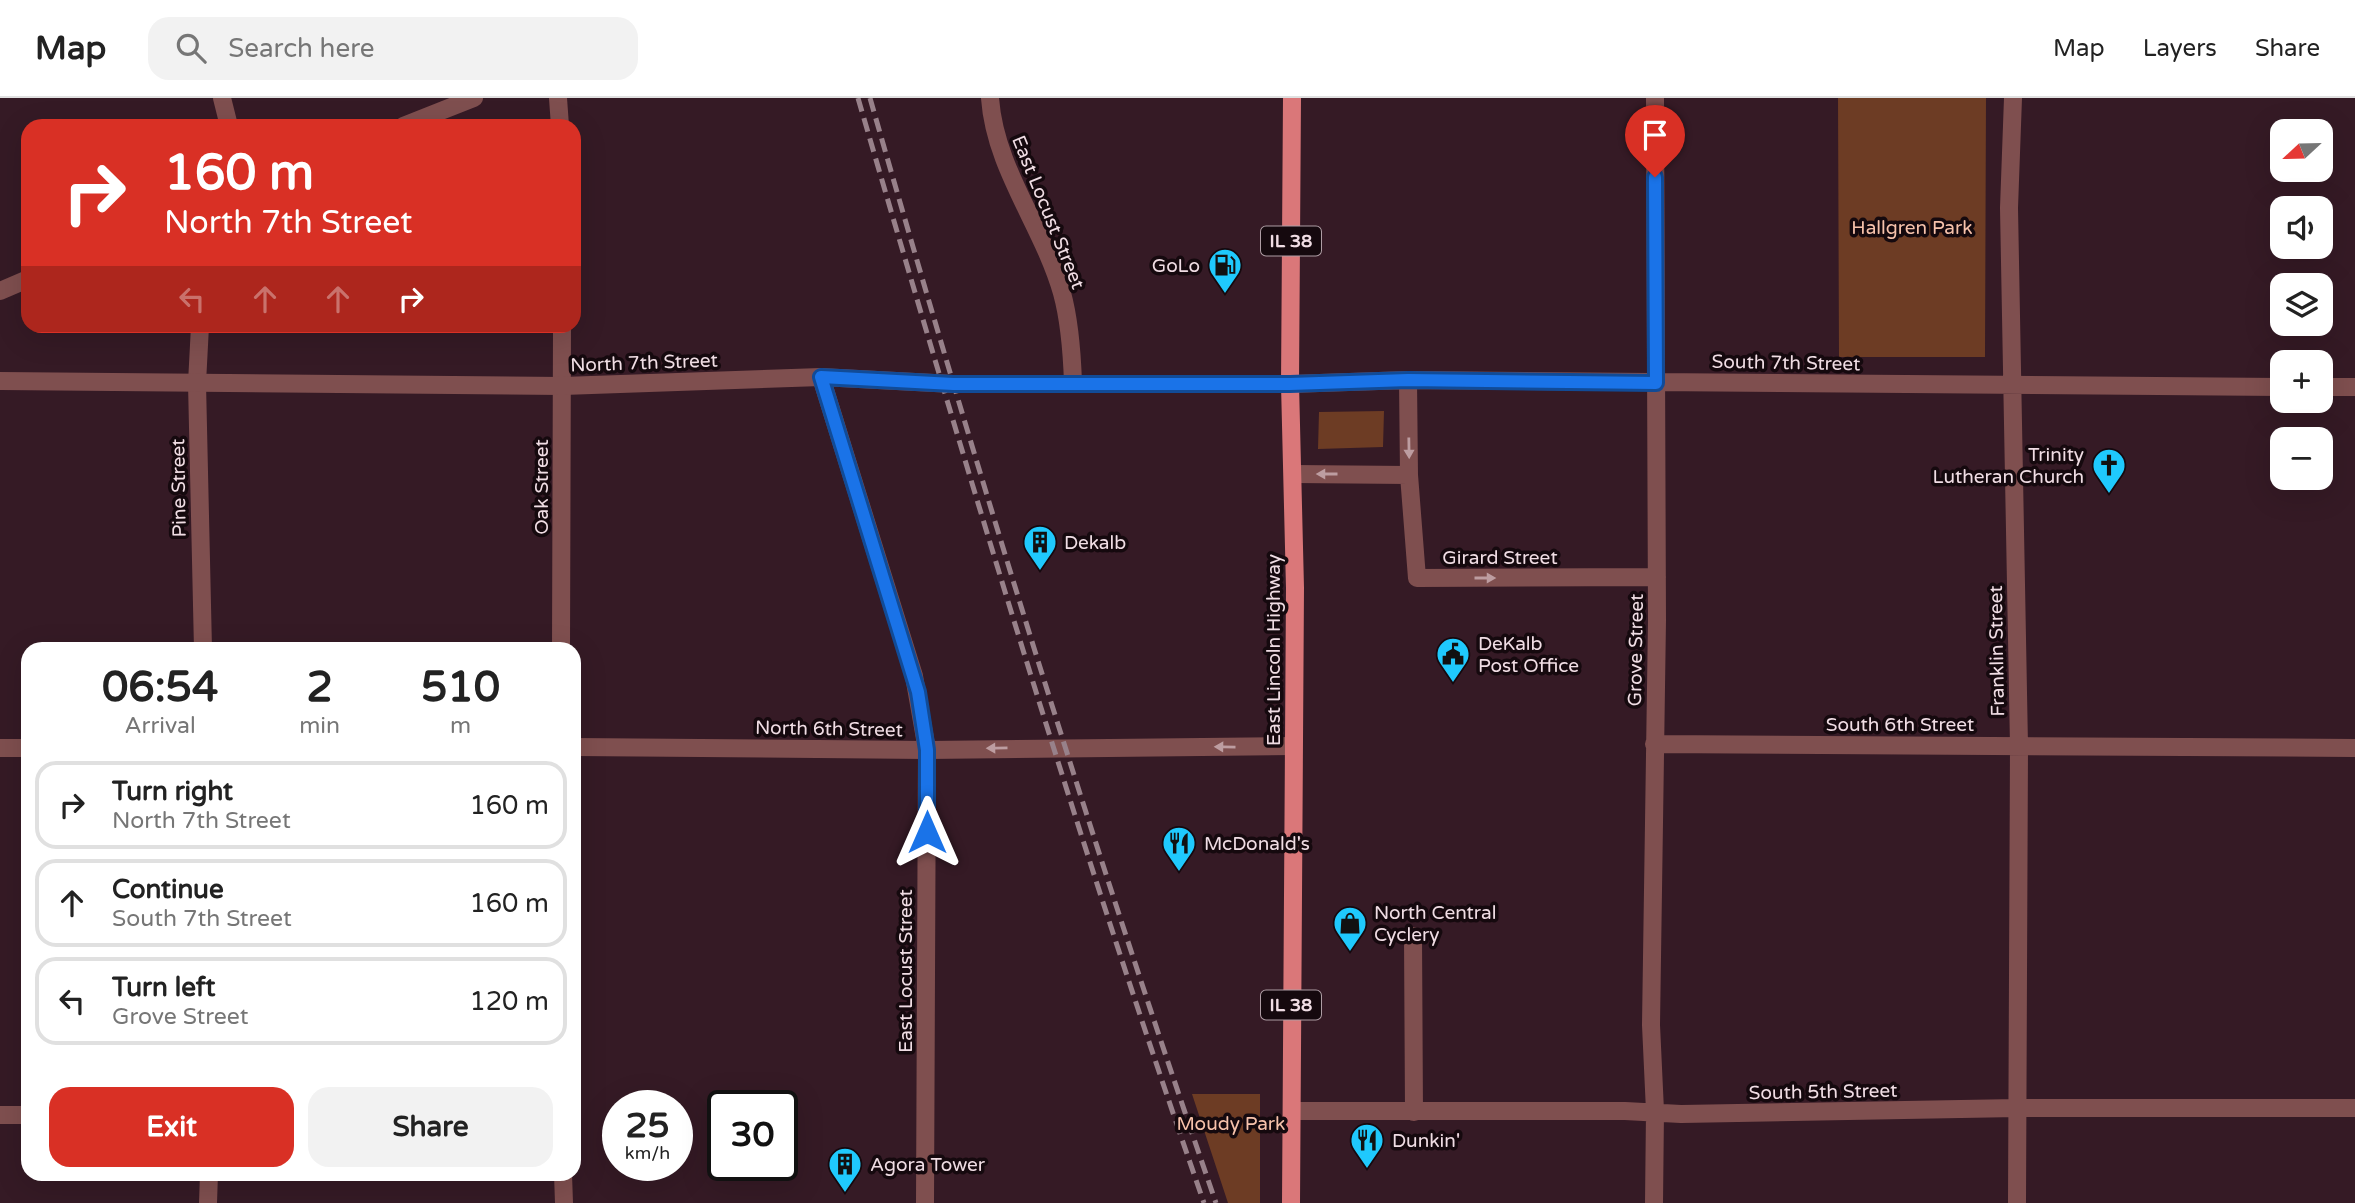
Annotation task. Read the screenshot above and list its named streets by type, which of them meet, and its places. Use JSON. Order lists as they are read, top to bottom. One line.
{"streets":{"main road":["IL 38","East Lincoln Highway"],"street":["East Locust Street","North 7th Street","South 7th Street","Oak Street","Pine Street","Girard Street","Grove Street","Franklin Street","South 6th Street","North 6th Street","South 5th Street"]},"crossings":[["East Locust Street","North 7th Street"],["East Locust Street","North 6th Street"],["North 7th Street","South 7th Street"],["North 7th Street","Oak Street"],["North 7th Street","Pine Street"],["North 7th Street","East Lincoln Highway"],["South 7th Street","Girard Street"],["South 7th Street","East Lincoln Highway"],["South 7th Street","Grove Street"],["South 7th Street","Franklin Street"],["Girard Street","Grove Street"],["East Lincoln Highway","North 6th Street"],["East Lincoln Highway","South 5th Street"],["Grove Street","South 6th Street"],["Grove Street","South 5th Street"],["Franklin Street","South 6th Street"],["Franklin Street","South 5th Street"]],"one_way":["North 6th Street"],"parks":["Hallgren Park","Moudy Park"],"places":{"fuel station":["GoLo"],"church":["Trinity Lutheran Church"],"building":["Dekalb","Agora Tower"],"public building":["DeKalb Post Office"],"restaurant":["McDonald's","Dunkin'"],"shop":["North Central Cyclery"]},"north":"left","page":{"header":"Map","search":"Search here","nav":["Map","Layers","Share"],"map_buttons":["+","−"],"turn":["160 m","North 7th Street"],"eta":["06:54","Arrival","2","min","510","m"],"list":[{"name":"Turn right","note":"North 7th Street","value":"160 m"},{"name":"Continue","note":"South 7th Street","value":"160 m"},{"name":"Turn left","note":"Grove Street","value":"120 m"}],"buttons":["Exit","Share"],"speed":"25 km/h","limit":"30"}}
